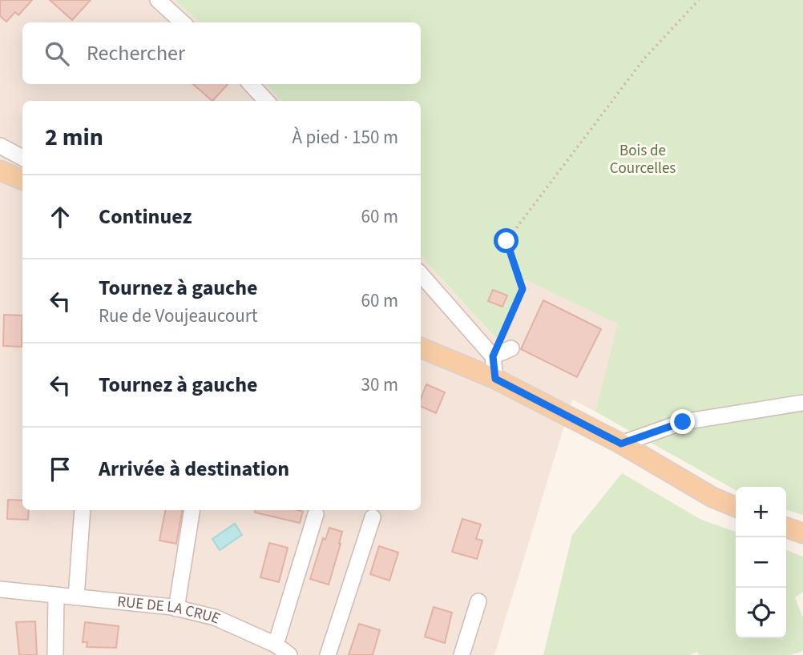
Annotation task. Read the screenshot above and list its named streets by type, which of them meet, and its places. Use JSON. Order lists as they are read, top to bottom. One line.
{"streets":{"street":["RUE DE LA CRUE"]},"parks":["Bois de Courcelles"],"page":{"search":"Rechercher","heading":["2 min","À pied · 150 m"],"list":[["Continuez","60 m"],["Tournez à gauche","Rue de Voujeaucourt","60 m"],["Tournez à gauche","30 m"],"Arrivée à destination"],"map_buttons":["+","−"]}}
